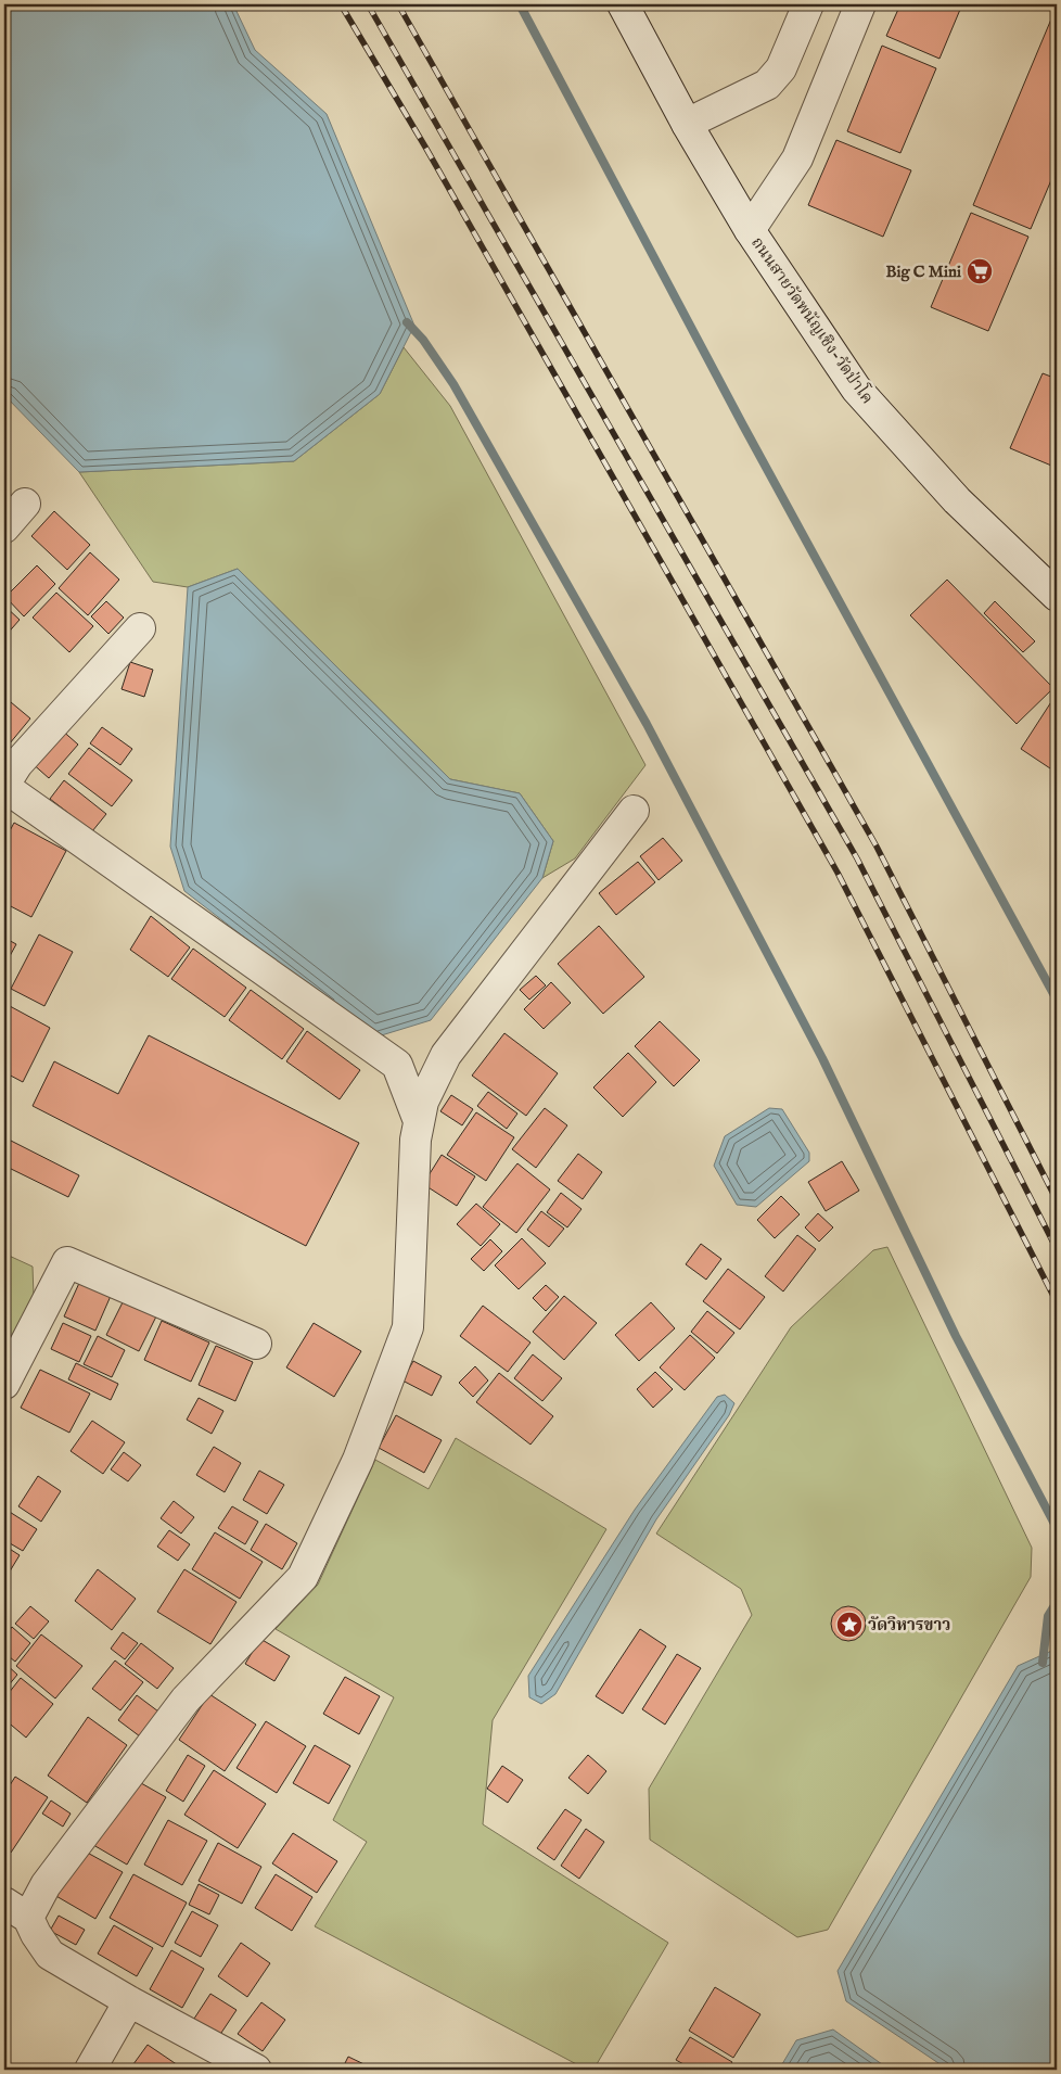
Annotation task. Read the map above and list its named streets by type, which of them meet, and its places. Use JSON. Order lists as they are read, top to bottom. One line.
{"streets":{"street":["ถนนสายวัดพนัญเชิง-วัดป่าโค"]},"places":{"supermarket":["Big C Mini"],"place":["วัดวิหารขาว"]}}
